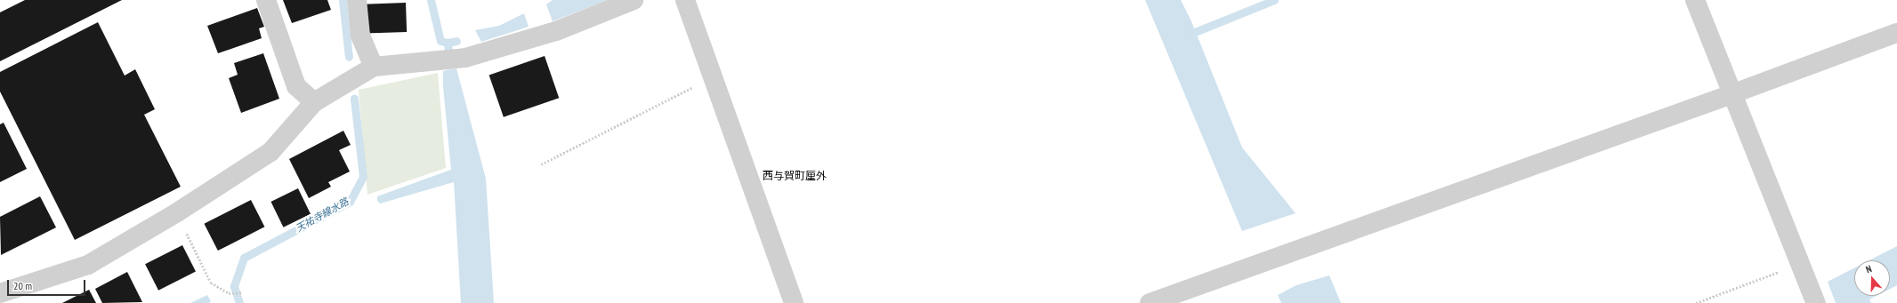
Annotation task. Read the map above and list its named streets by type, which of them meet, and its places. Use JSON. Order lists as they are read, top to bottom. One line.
{"districts":["西与賀町厘外"],"water":["天祐寺線水路"],"scale_bar":"20 m","north":"top"}
